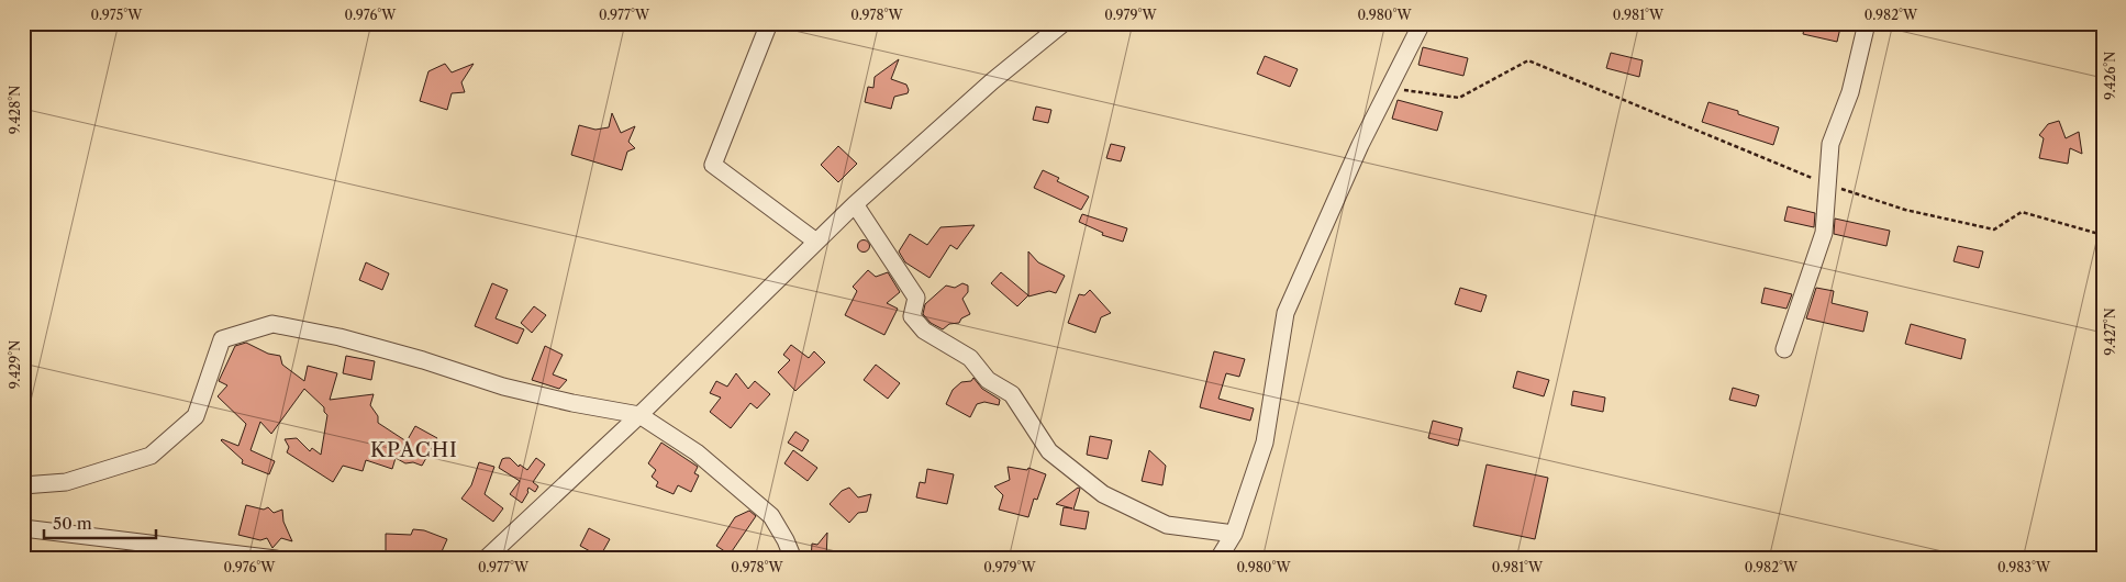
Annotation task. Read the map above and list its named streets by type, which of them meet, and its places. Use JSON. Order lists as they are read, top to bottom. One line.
{"districts":["KPACHI"],"scale_bar":"50 m","coordinates":["0.975°W","0.976°W","0.977°W","0.978°W","0.979°W","0.980°W","0.981°W","0.982°W","9.426°N","9.428°N","9.427°N","9.429°N","0.983°W"]}
